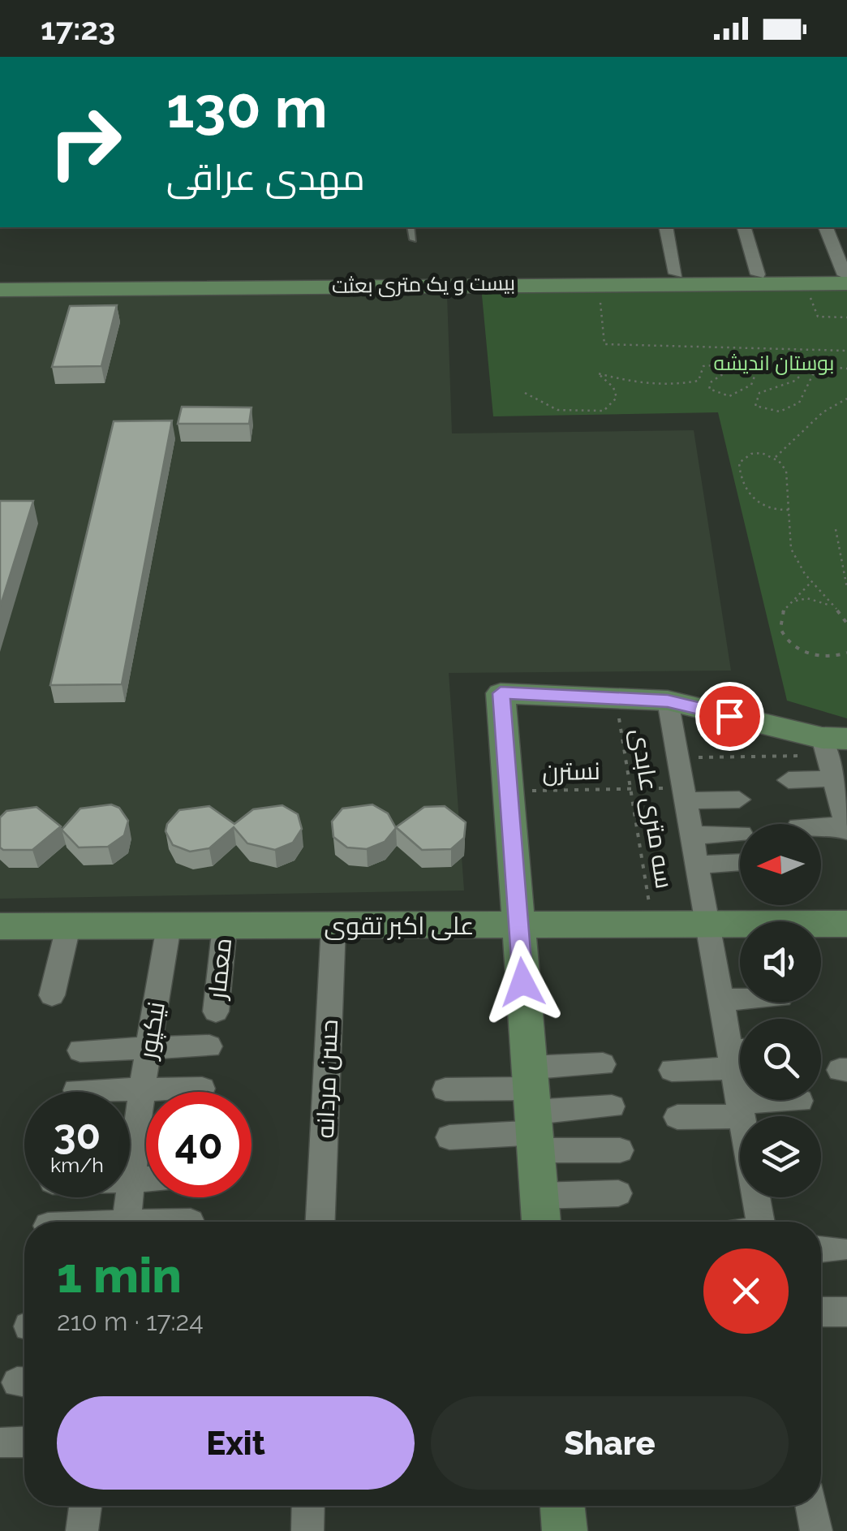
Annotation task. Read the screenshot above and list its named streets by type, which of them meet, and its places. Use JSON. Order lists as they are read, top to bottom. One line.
{"streets":{"street":["بیست و یک متری بعثت","علی اکبر تقوی","معمار","نیکپور","حسن مردانه"],"path":["نسترن","سه متری عابدی"]},"crossings":[["نسترن","سه متری عابدی"],["سه متری عابدی","علی اکبر تقوی"],["علی اکبر تقوی","معمار"],["علی اکبر تقوی","نیکپور"],["علی اکبر تقوی","حسن مردانه"]],"parks":["بوستان اندیشه"],"north":"left","page":{"status":"17:23","turn":["130 m","مهدی عراقی"],"speed":"30 km/h","limit":"40","heading":["1 min","210 m · 17:24"],"buttons":["Exit","Share"]}}
